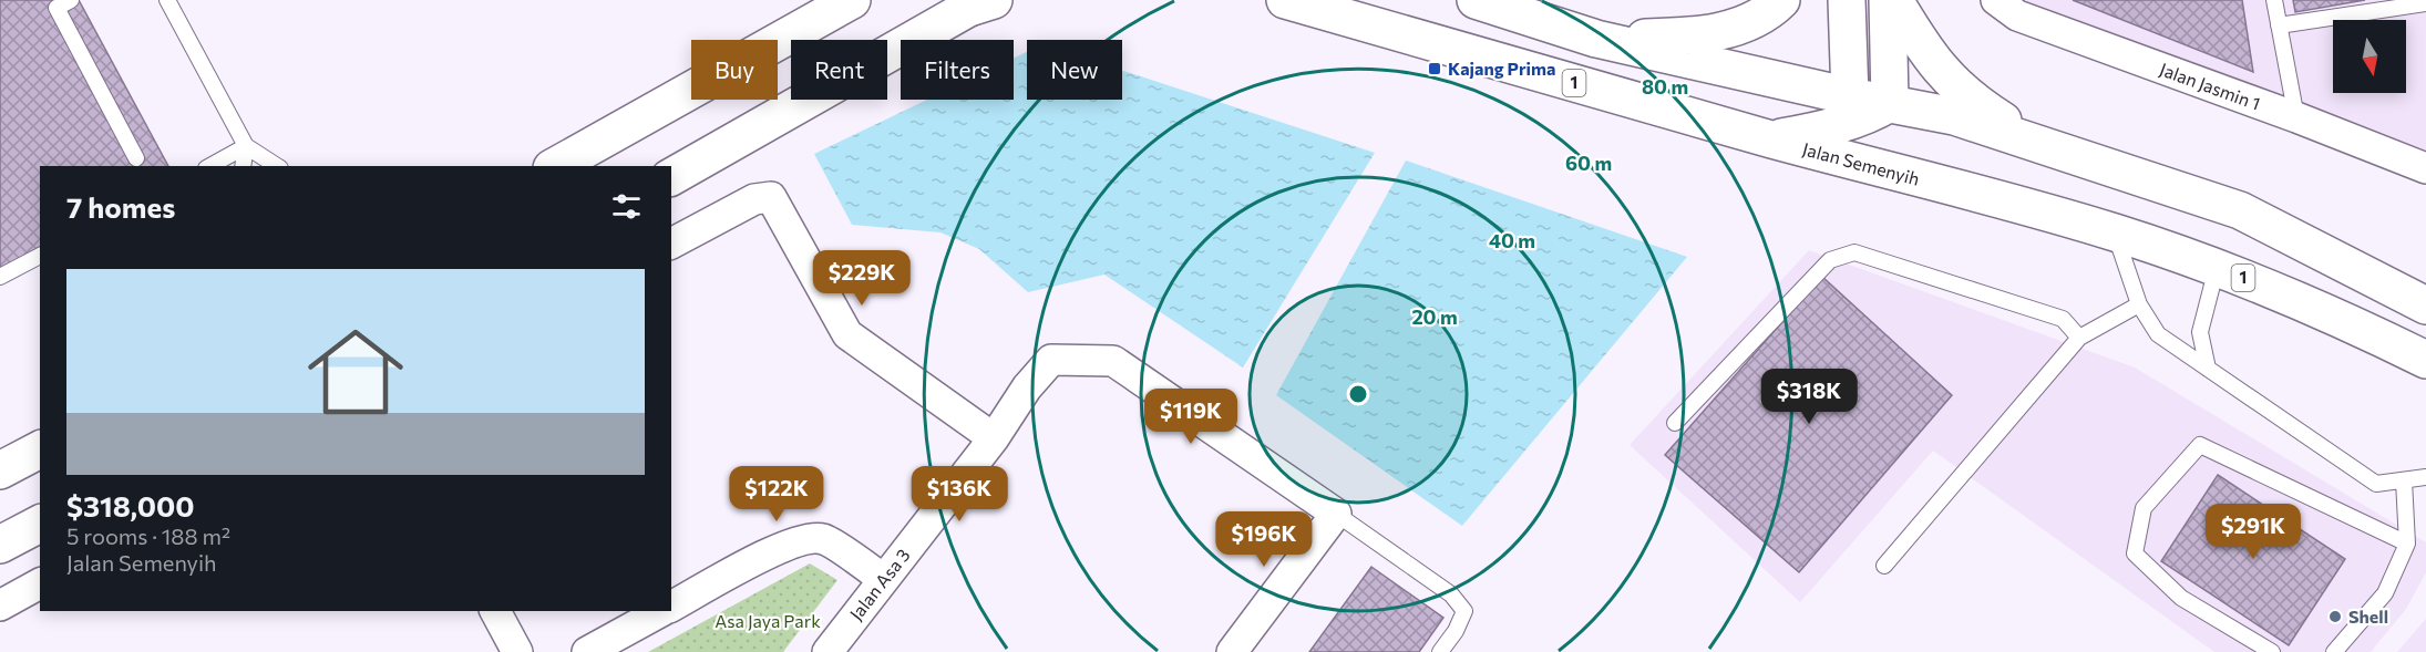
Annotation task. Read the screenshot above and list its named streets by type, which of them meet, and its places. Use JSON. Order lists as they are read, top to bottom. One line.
{"streets":{"main road":["1","Jalan Semenyih"],"street":["Jalan Jasmin 1","Jalan Asa 3"]},"parks":["Asa Jaya Park"],"places":{"transit":["Kajang Prima"],"other":["Shell"]},"north":"bottom","page":{"chip":["Buy","Rent","Filters","New"],"heading":"7 homes","list":[{"name":"$318,000","note":"5 rooms · 188 m² · Jalan Semenyih"}],"price":["$229K","$318K","$119K","$122K","$136K","$291K","$196K"]},"rings":["80 m","60 m","40 m","20 m"]}
